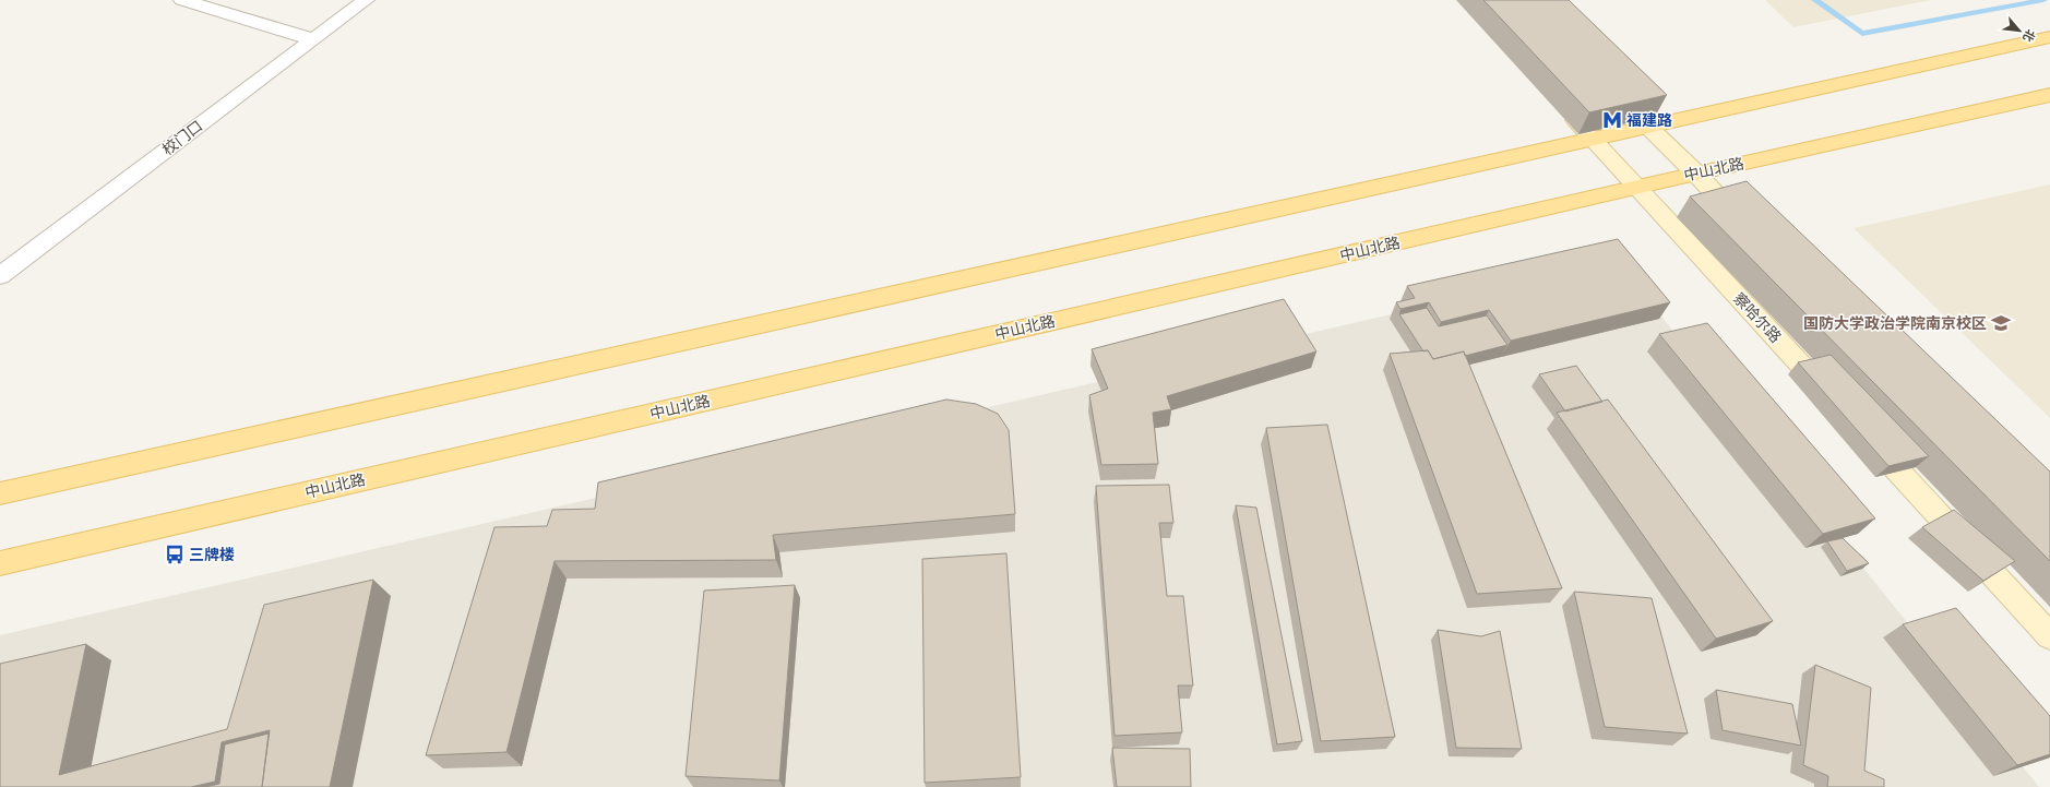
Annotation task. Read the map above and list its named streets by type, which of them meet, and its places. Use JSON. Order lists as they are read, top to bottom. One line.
{"streets":{"main road":["中山北路","察哈尔路"],"street":["校门口"]},"crossings":[["中山北路","察哈尔路"]],"places":{"metro station":["福建路"],"school or university":["国防大学政治学院南京校区"],"bus stop":["三牌楼"]},"north":"bottom right"}
